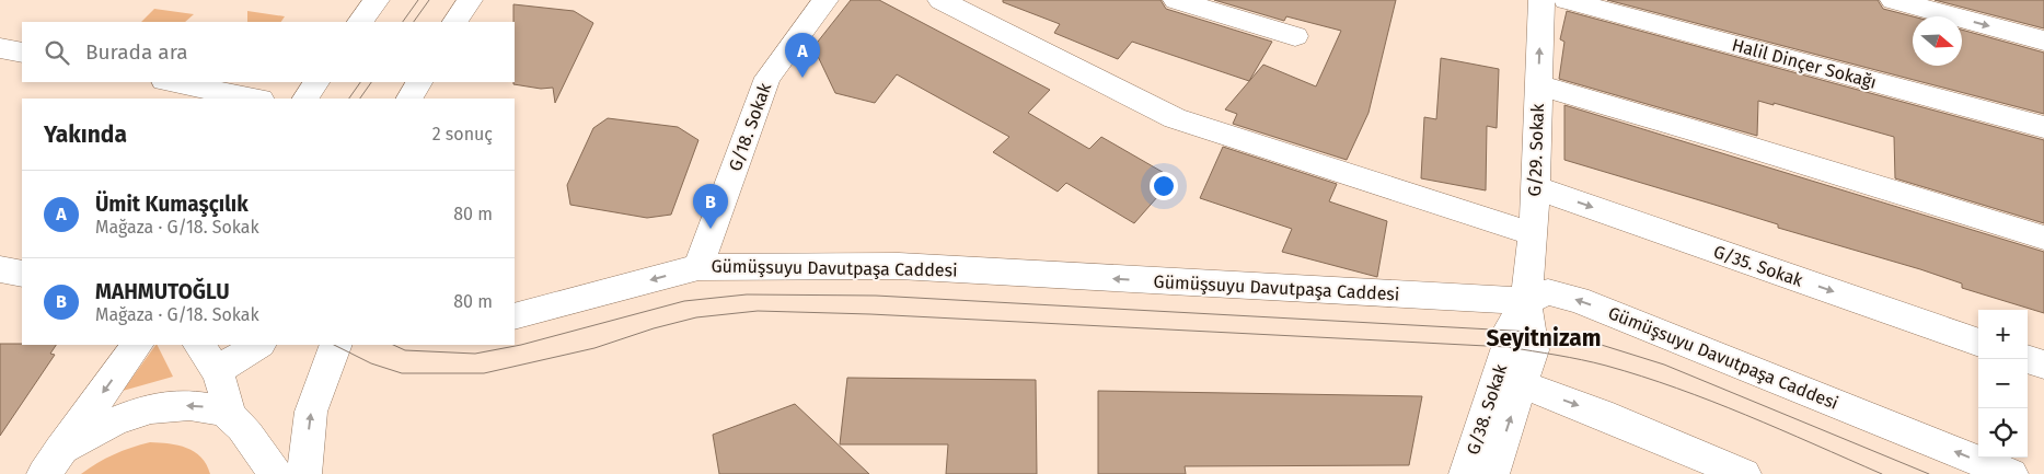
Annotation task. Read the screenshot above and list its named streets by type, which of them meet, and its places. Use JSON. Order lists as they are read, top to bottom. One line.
{"streets":{"street":["Halil Dinçer Sokağı","G/18. Sokak","G/29. Sokak","G/35. Sokak","Gümüşsuyu Davutpaşa Caddesi","G/38. Sokak"]},"crossings":[["G/18. Sokak","Gümüşsuyu Davutpaşa Caddesi"],["G/29. Sokak","G/35. Sokak"],["G/29. Sokak","Gümüşsuyu Davutpaşa Caddesi"],["G/29. Sokak","G/38. Sokak"],["Gümüşsuyu Davutpaşa Caddesi","G/38. Sokak"]],"districts":["Seyitnizam"],"north":"right","page":{"search":"Burada ara","pins":["A","B"],"heading":["Yakında","2 sonuç"],"list":[{"mark":"A","name":"Ümit Kumaşçılık","note":"Mağaza · G/18. Sokak","value":"80 m"},{"mark":"B","name":"MAHMUTOĞLU","note":"Mağaza · G/18. Sokak","value":"80 m"}],"map_buttons":["+","−"]}}
